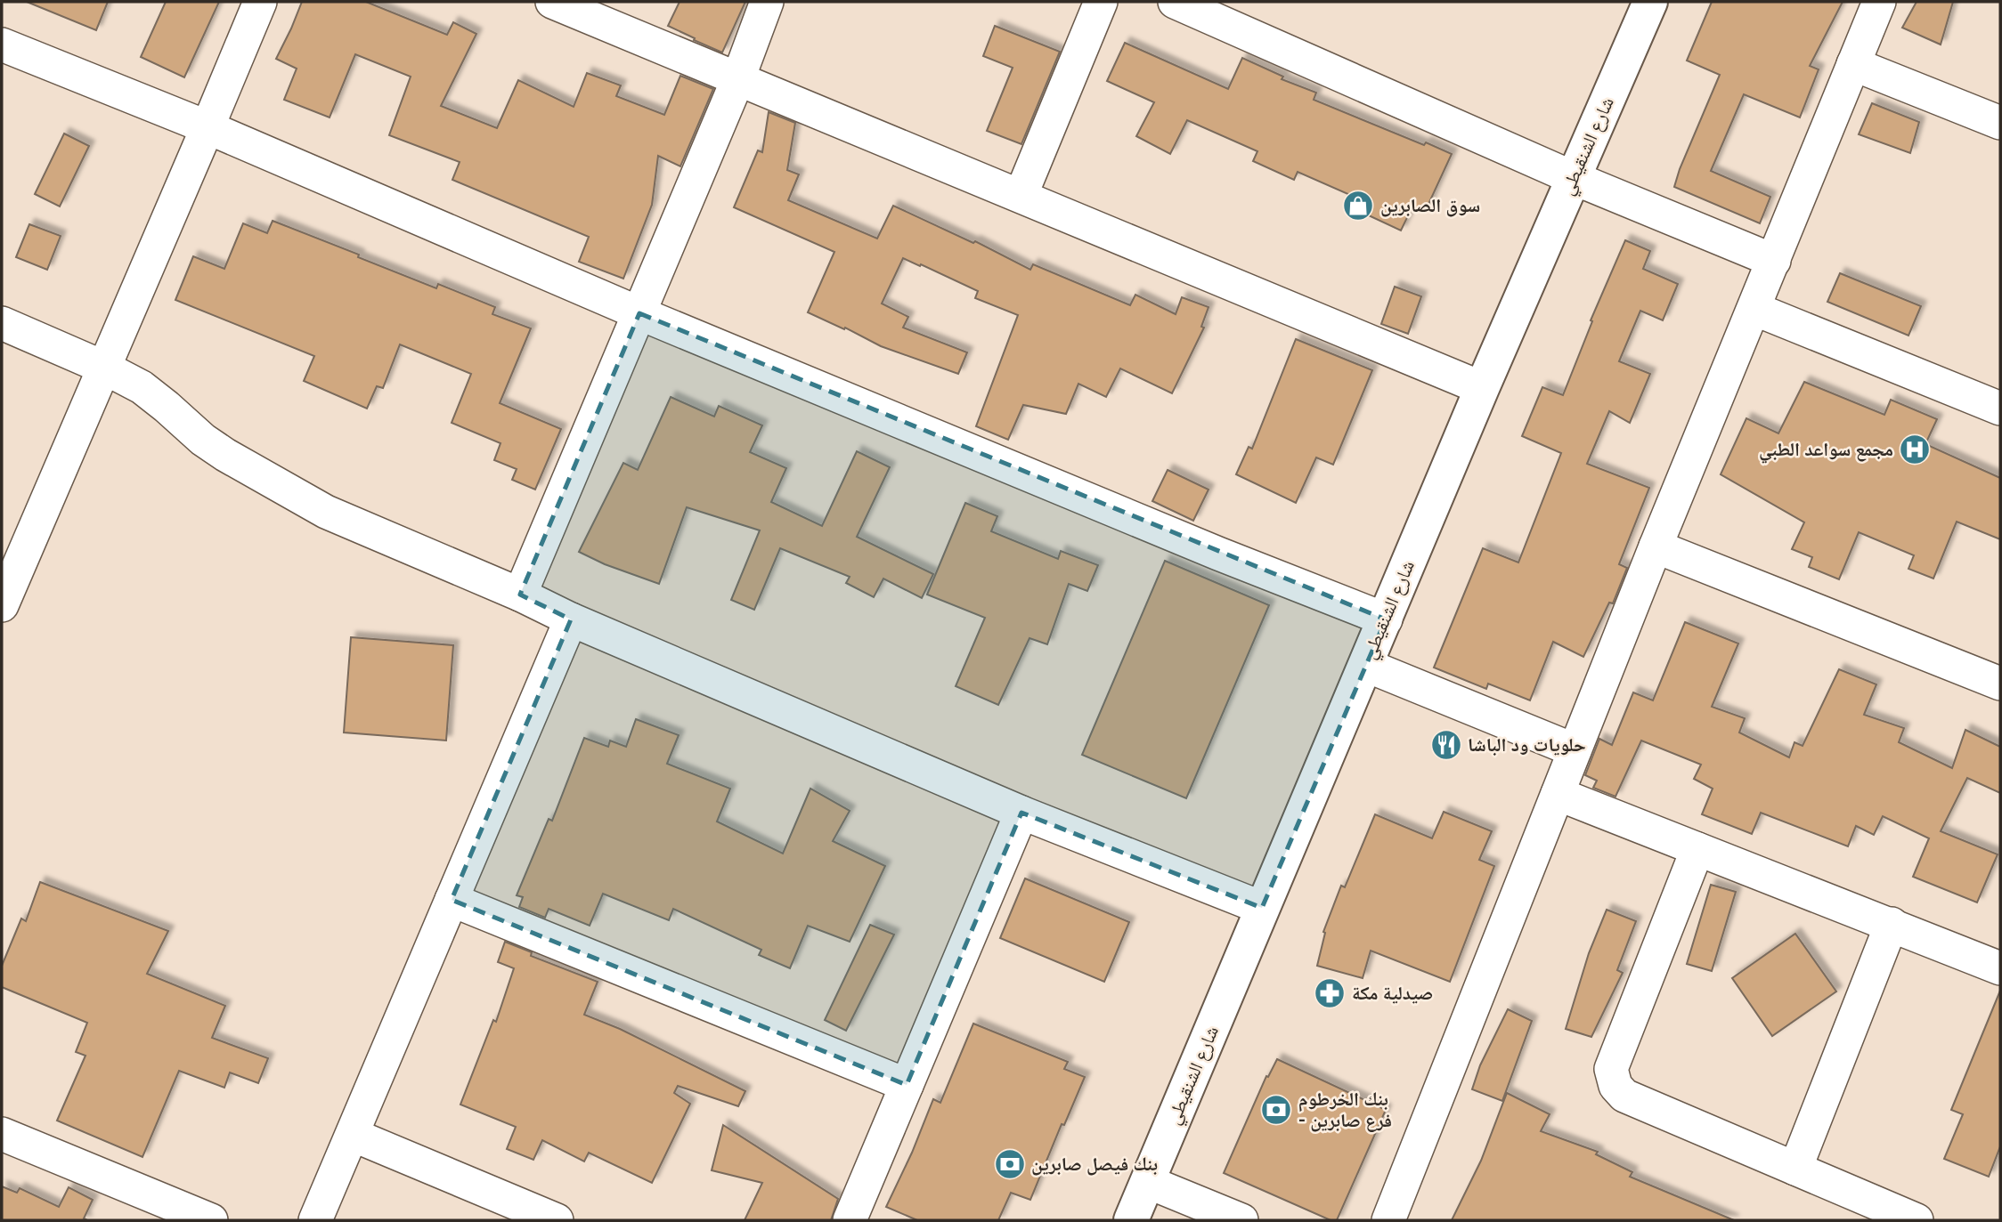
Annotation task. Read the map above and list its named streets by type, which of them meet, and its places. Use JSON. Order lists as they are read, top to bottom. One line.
{"streets":{"street":["شارع الشنقيطي"]},"places":{"shop":["سوق الصابرين"],"hospital":["مجمع سواعد الطبي"],"restaurant":["حلويات ود الباشا"],"pharmacy":["صيدلية مكة"],"bank":["بنك الخرطوم - فرع صابرين","بنك فيصل صابرين"]}}
